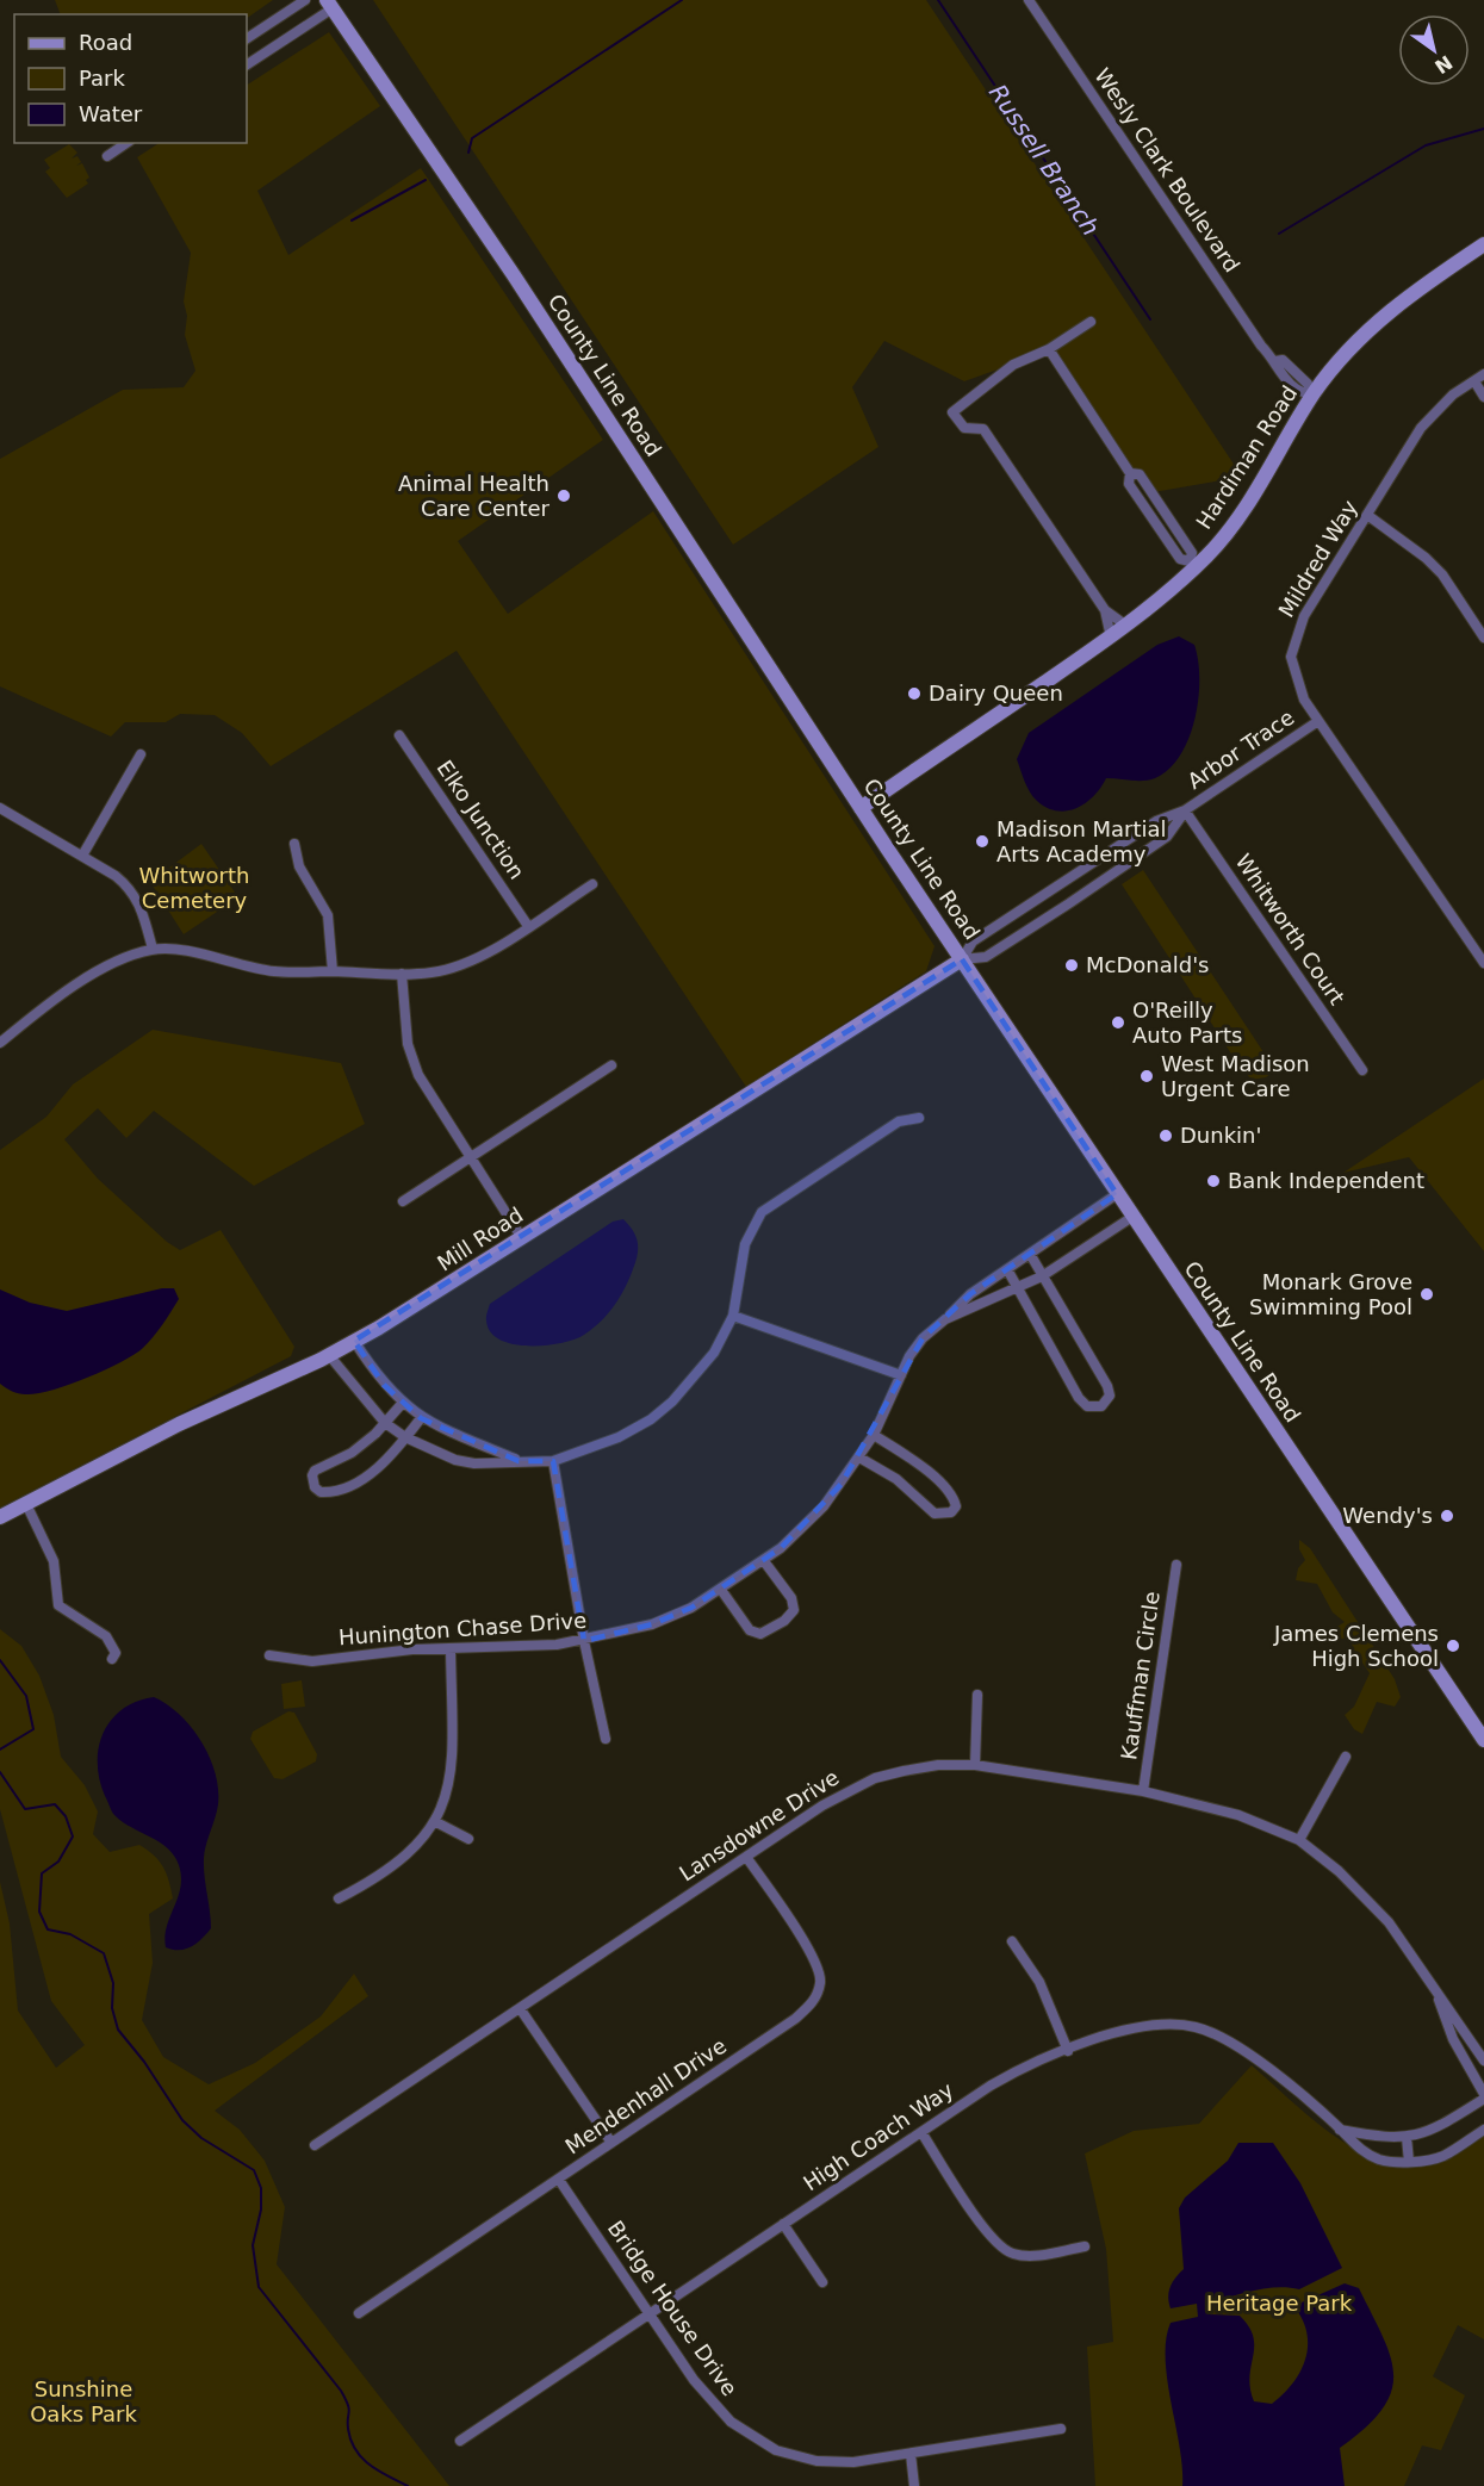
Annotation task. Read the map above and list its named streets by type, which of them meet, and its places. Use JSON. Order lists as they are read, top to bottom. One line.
{"streets":{"main road":["County Line Road","Hardiman Road","Mill Road"],"street":["Wesly Clark Boulevard","Mildred Way","Arbor Trace","Elko Junction","Whitworth Court","Hunington Chase Drive","Kauffman Circle","Lansdowne Drive","Mendenhall Drive","High Coach Way","Bridge House Drive"]},"crossings":[["Wesly Clark Boulevard","Hardiman Road"],["County Line Road","Hardiman Road"],["County Line Road","Arbor Trace"],["County Line Road","Mill Road"],["County Line Road","Hunington Chase Drive"],["Mildred Way","Arbor Trace"],["Arbor Trace","Whitworth Court"],["Arbor Trace","Mill Road"],["Kauffman Circle","Lansdowne Drive"],["Lansdowne Drive","Mendenhall Drive"],["Mendenhall Drive","Bridge House Drive"],["High Coach Way","Bridge House Drive"]],"water":["Russell Branch"],"parks":["Whitworth Cemetery","Heritage Park","Sunshine Oaks Park"],"places":["Animal Health Care Center","Dairy Queen","Madison Martial Arts Academy","McDonald's","O'Reilly Auto Parts","West Madison Urgent Care","Dunkin'","Bank Independent","Monark Grove Swimming Pool","Wendy's","James Clemens High School"],"legend":["Road","Park","Water"],"north":"bottom right"}
